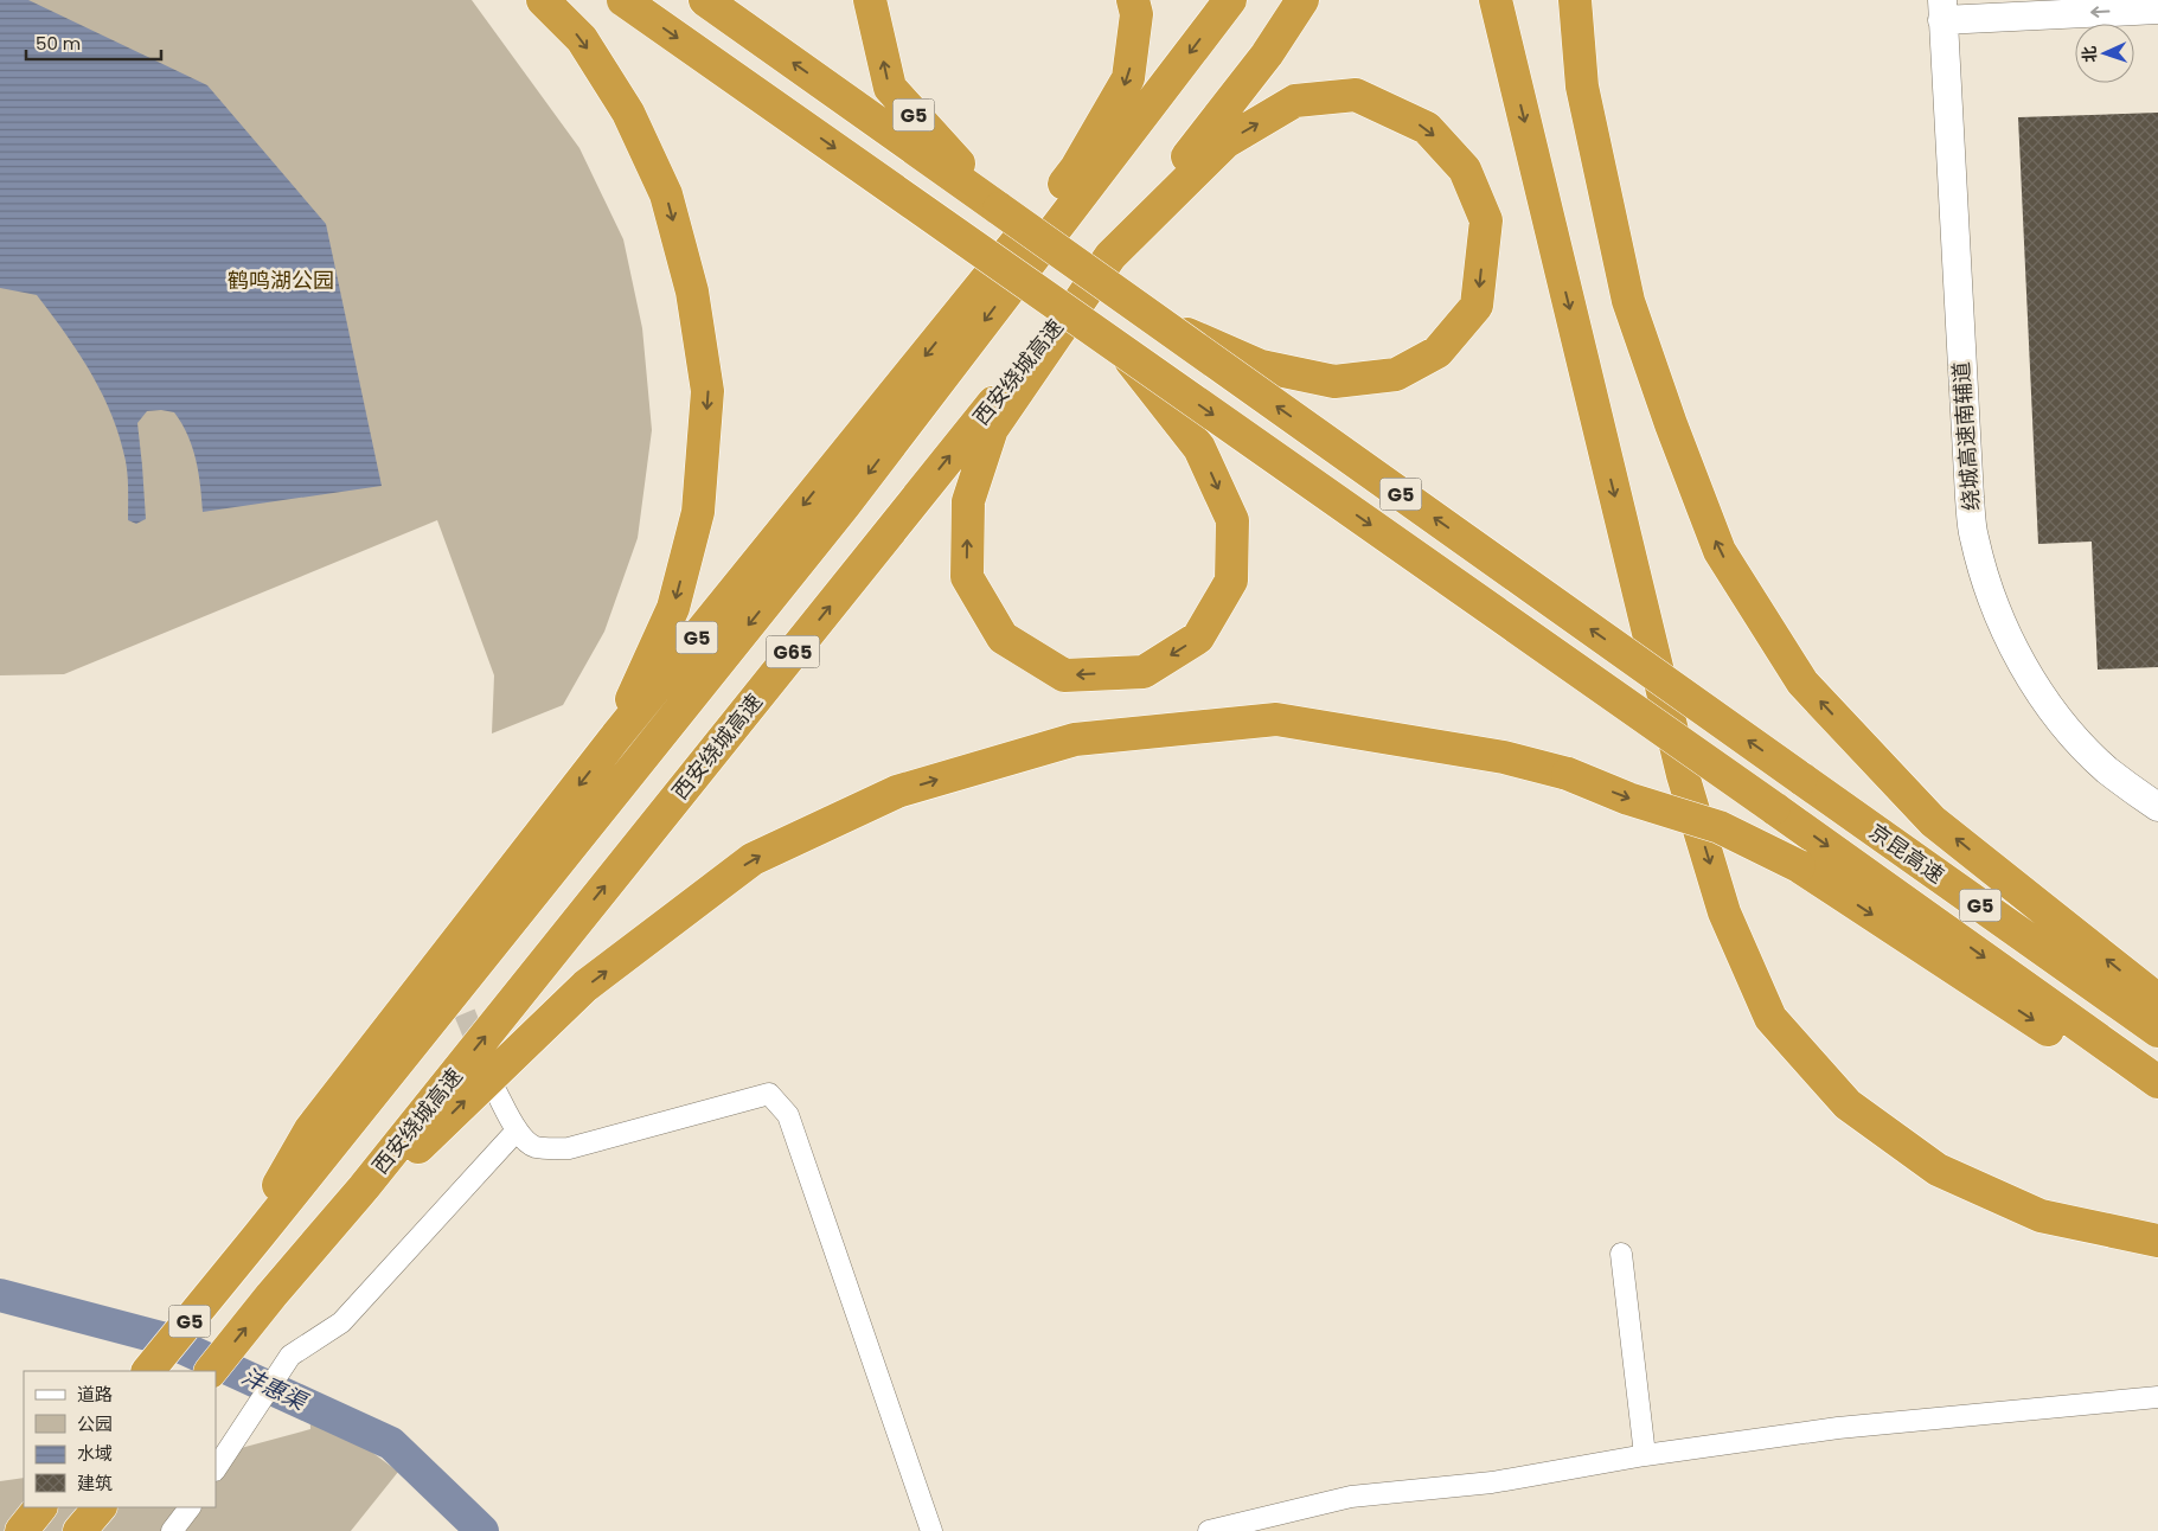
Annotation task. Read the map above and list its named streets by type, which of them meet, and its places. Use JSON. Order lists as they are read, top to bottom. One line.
{"streets":{"highway":["G5","西安绕城高速","G65","京昆高速"],"street":["绕城高速南辅道"]},"crossings":[["G5","西安绕城高速"],["G5","G65"],["G5","京昆高速"]],"water":["沣惠渠"],"parks":["鹤鸣湖公园"],"legend":["道路","公园","水域","建筑"],"scale_bar":"50 m","north":"left"}
